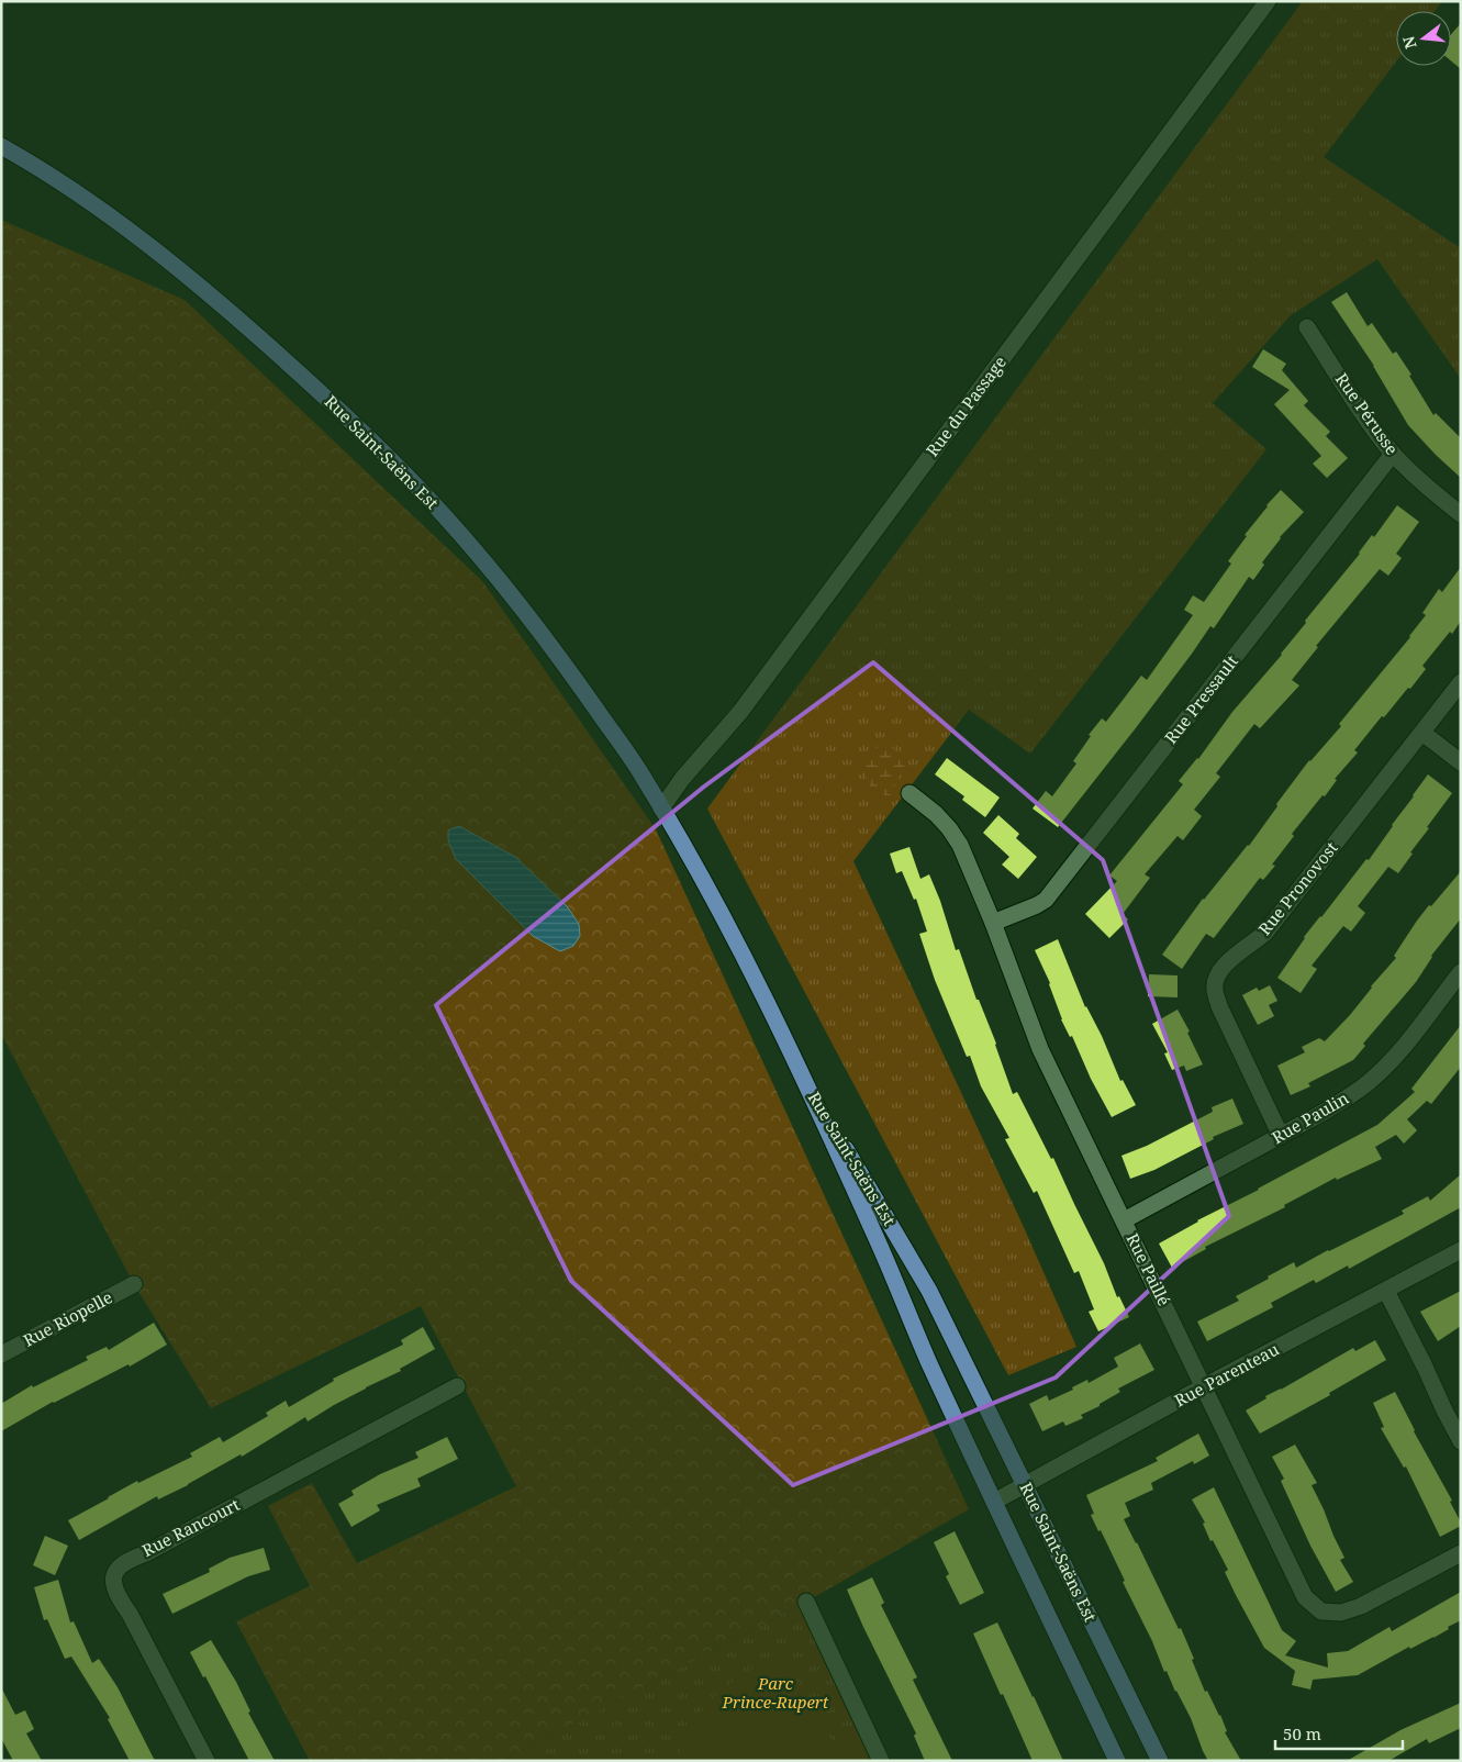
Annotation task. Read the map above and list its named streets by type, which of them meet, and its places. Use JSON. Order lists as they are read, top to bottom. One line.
{"streets":{"main road":["Rue Saint-Saëns Est"],"street":["Rue du Passage","Rue Pérusse","Rue Pressault","Rue Pronovost","Rue Paulin","Rue Paillé","Rue Riopelle","Rue Parenteau","Rue Rancourt"]},"crossings":[["Rue du Passage","Rue Saint-Saëns Est"],["Rue Pérusse","Rue Pressault"],["Rue Saint-Saëns Est","Rue Parenteau"],["Rue Pressault","Rue Paillé"],["Rue Pronovost","Rue Paulin"],["Rue Paulin","Rue Paillé"],["Rue Paillé","Rue Parenteau"]],"parks":["Parc Prince-Rupert"],"scale_bar":"50 m","north":"left"}
